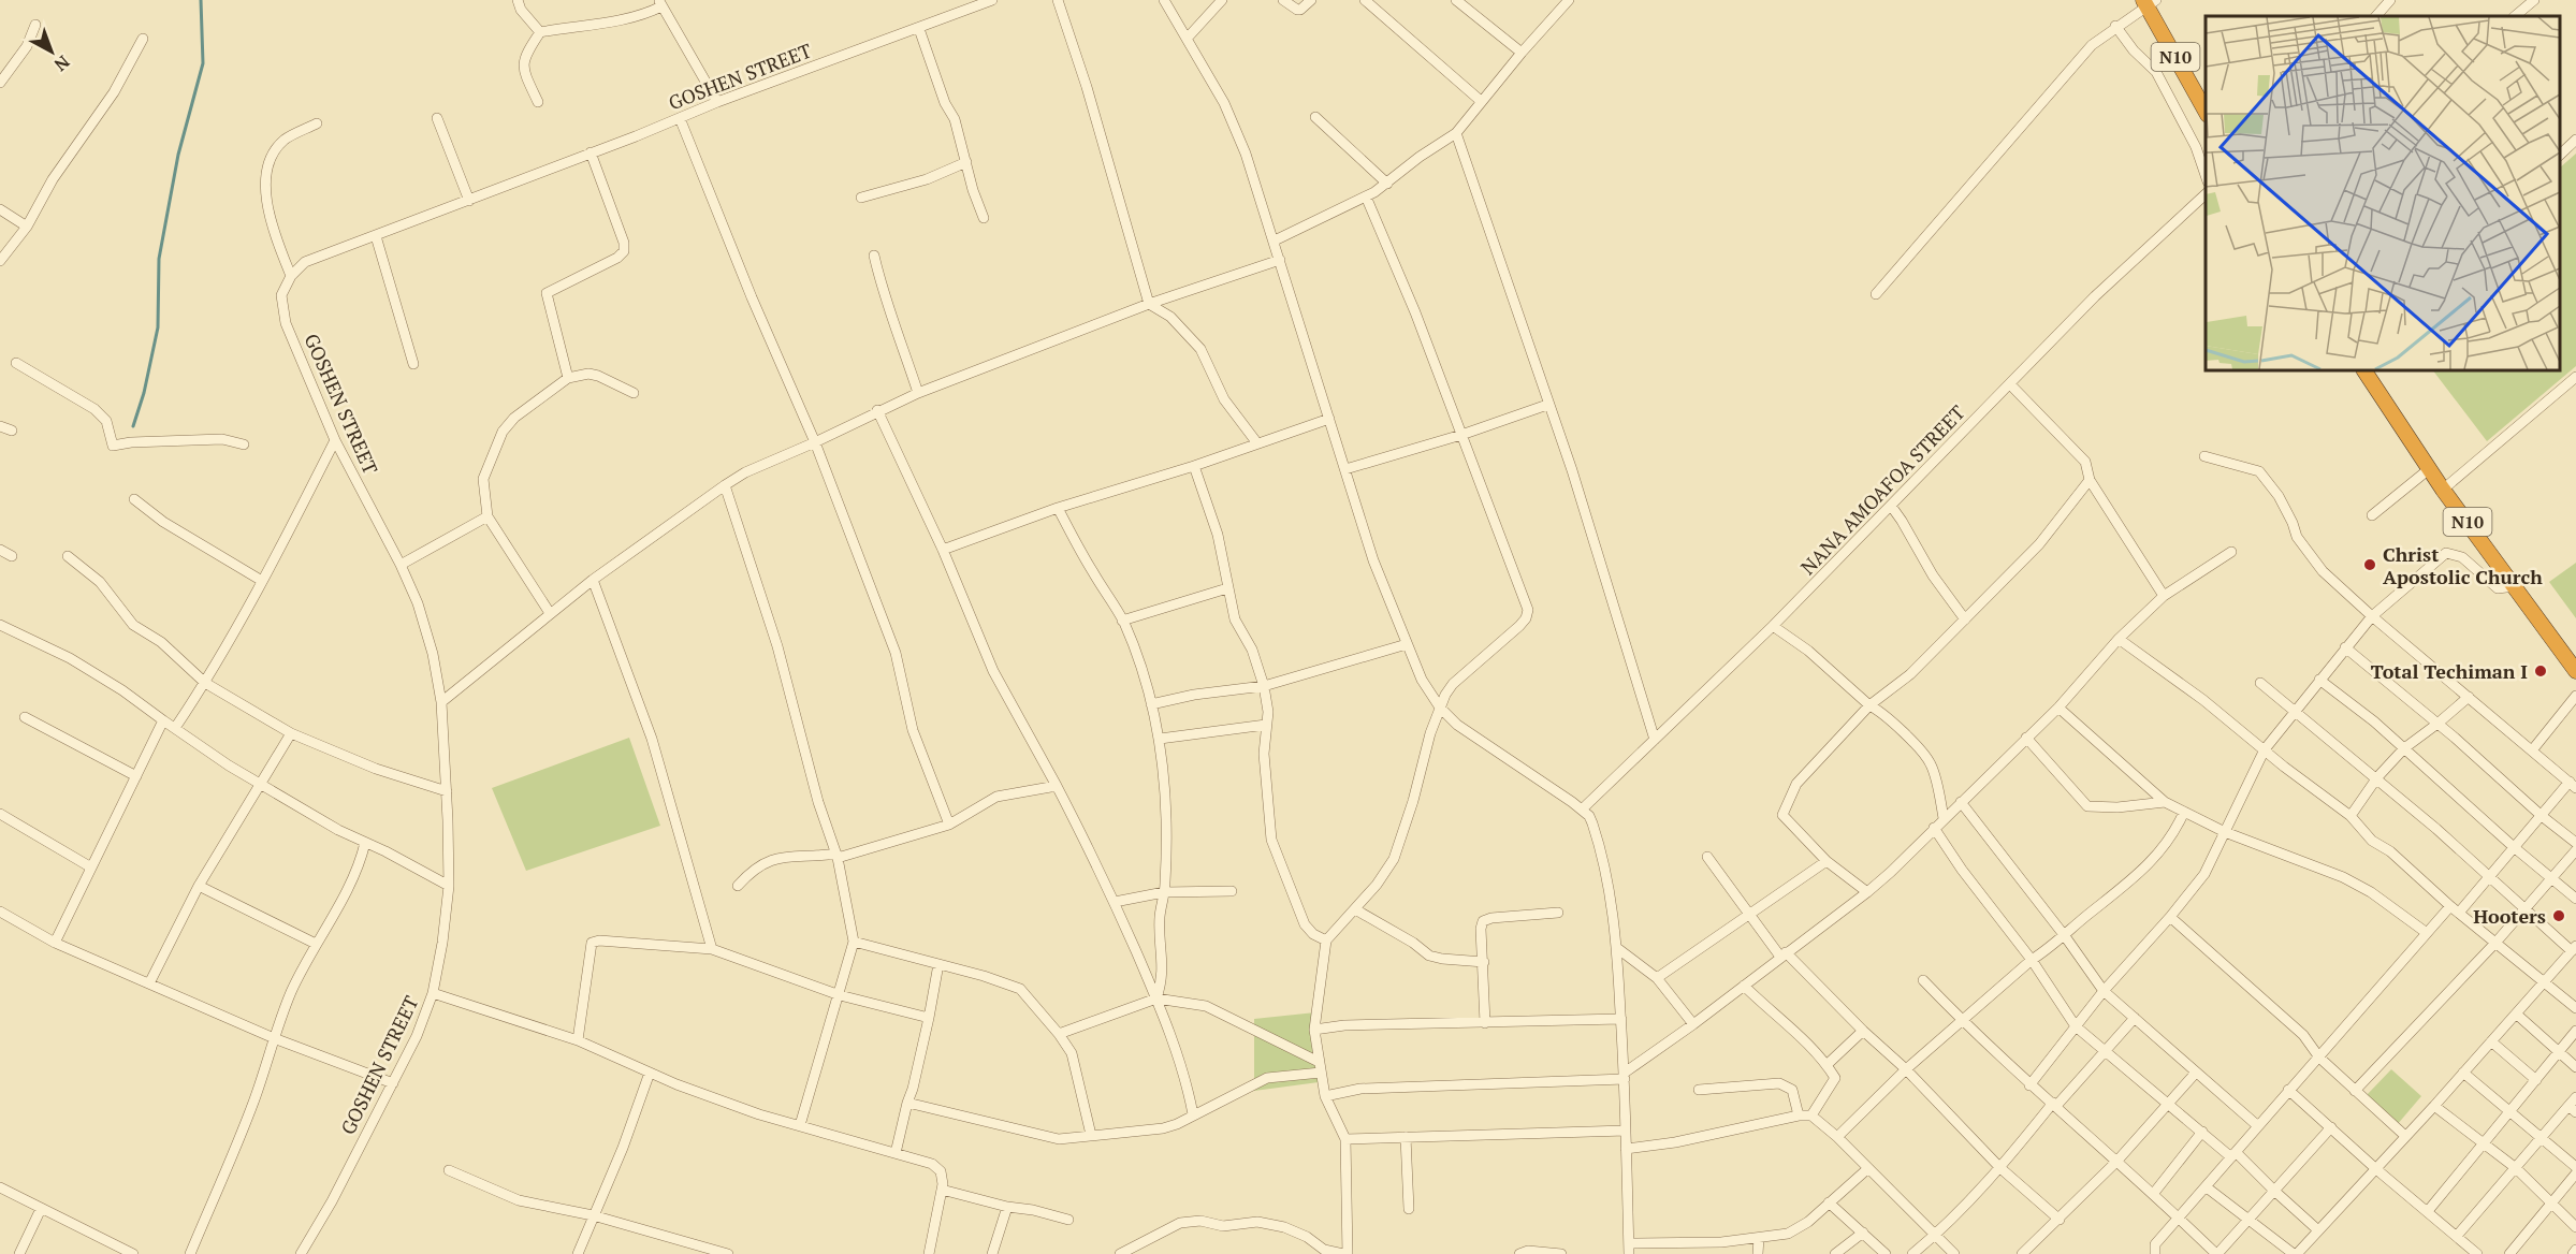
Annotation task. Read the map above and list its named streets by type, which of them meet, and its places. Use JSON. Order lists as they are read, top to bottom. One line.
{"streets":{"highway":["N10"],"street":["GOSHEN STREET","NANA AMOAFOA STREET"]},"places":["Christ Apostolic Church","Total Techiman I","Hooters"],"north":"bottom right"}
